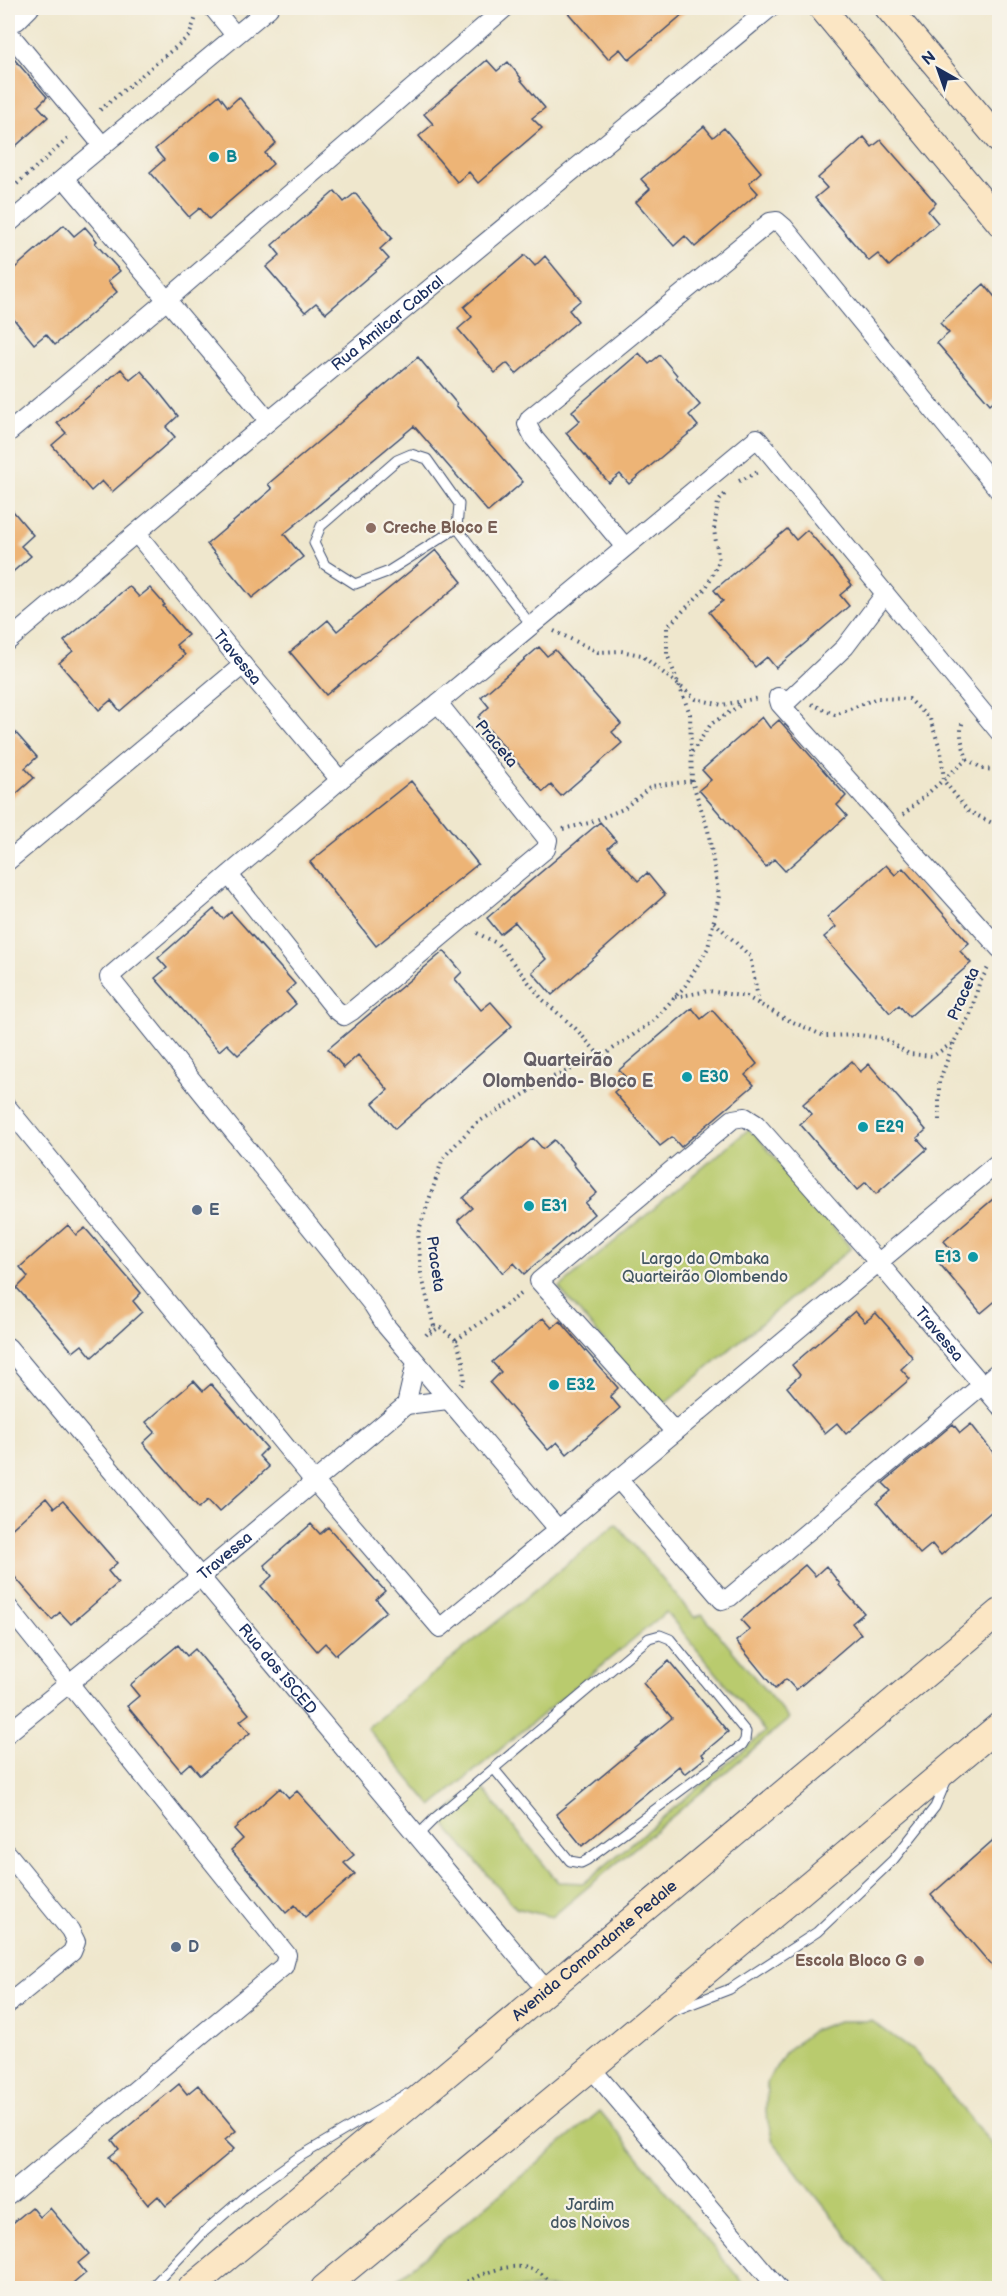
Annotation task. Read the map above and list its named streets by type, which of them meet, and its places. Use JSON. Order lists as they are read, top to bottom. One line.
{"streets":{"street":["Rua Amilcar Cabral","Travessa","Rua dos ISCED","Avenida Comandante Pedale"],"path":["Praceta"]},"crossings":[["Rua Amilcar Cabral","Travessa"],["Travessa","Rua dos ISCED"],["Rua dos ISCED","Avenida Comandante Pedale"]],"districts":["Quarteirão Olombendo- Bloco E"],"parks":["Largo da Ombaka Quarteirão Olombendo","Jardim dos Noivos"],"places":["B","Creche Bloco E","E30","E29","E31","E","E13","E32","D","Escola Bloco G"],"north":"top left"}
